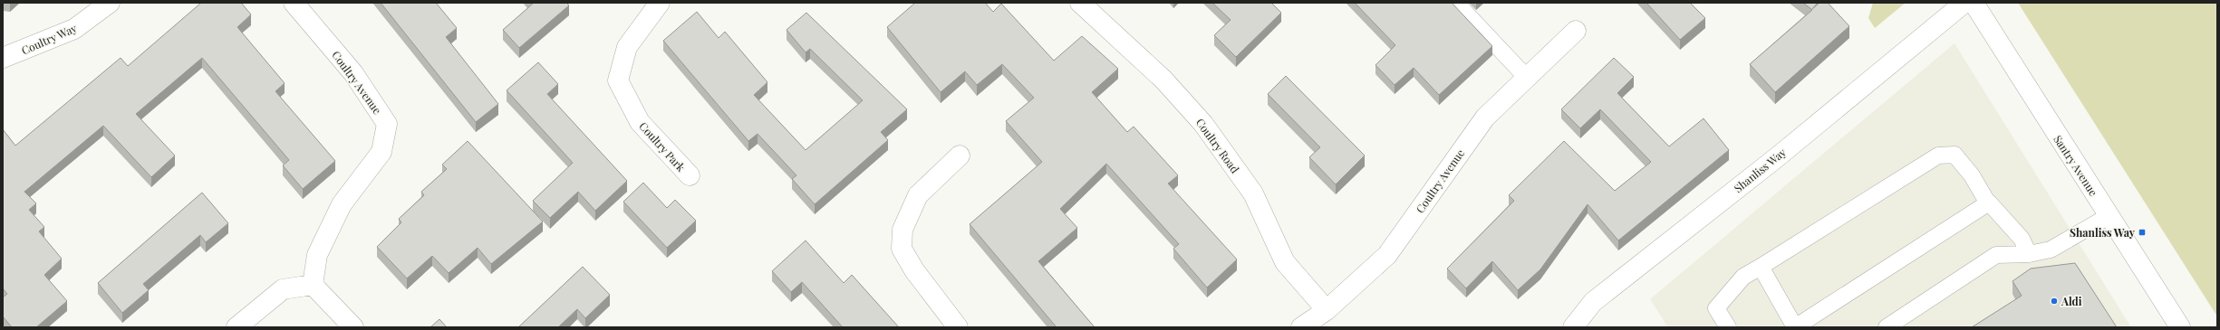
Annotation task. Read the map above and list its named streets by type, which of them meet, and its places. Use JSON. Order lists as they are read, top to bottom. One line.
{"streets":{"street":["Coultry Way","Coultry Avenue","Coultry Road","Coultry Park","Santry Avenue","Shanliss Way"]},"crossings":[["Coultry Avenue","Coultry Road"]],"places":{"transit":["Shanliss Way"],"other":["Aldi"]}}
